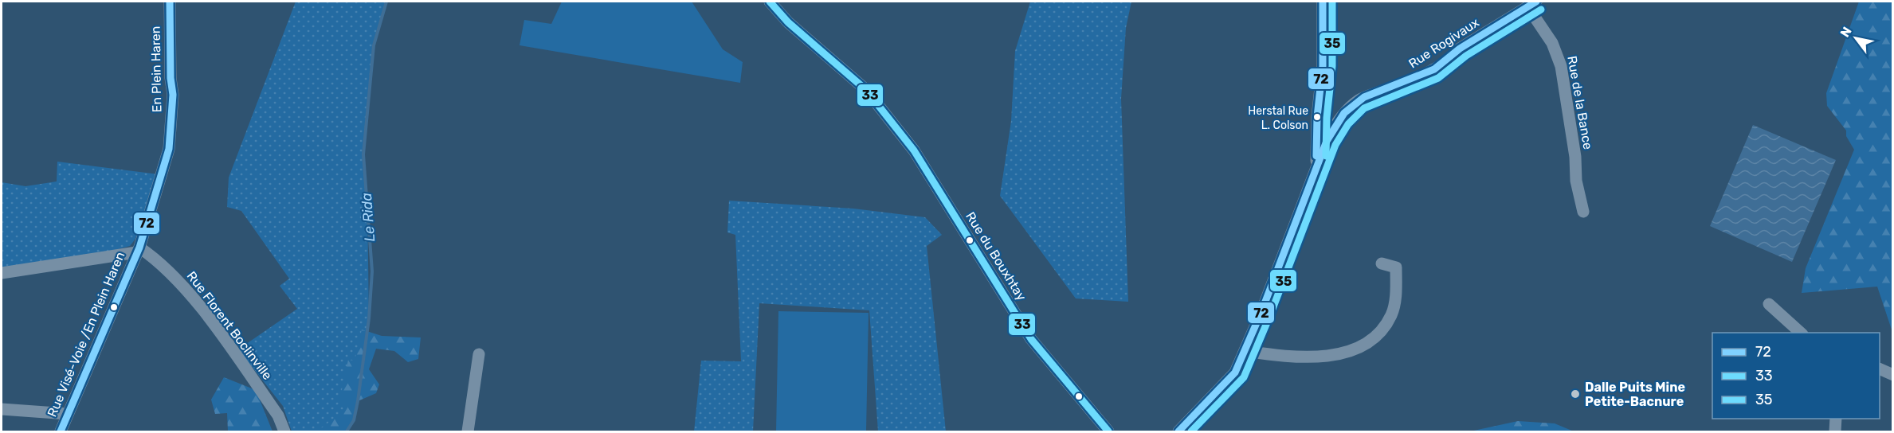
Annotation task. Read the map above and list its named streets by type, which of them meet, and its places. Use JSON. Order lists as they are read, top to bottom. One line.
{"streets":{"street":["Rue Rogivaux","En Plein Haren","Rue de la Bance","Rue du Bouxhtay","Rue Florent Boclinville","Rue Visé-Voie /En Plein Haren"]},"crossings":[["Rue Rogivaux","Rue de la Bance"],["En Plein Haren","Rue Florent Boclinville"],["En Plein Haren","Rue Visé-Voie /En Plein Haren"],["Rue Florent Boclinville","Rue Visé-Voie /En Plein Haren"]],"water":["Le Rida"],"places":["Herstal Rue L. Colson","Dalle Puits Mine Petite-Bacnure"],"lines":["transit line 72","transit line 33","transit line 35"],"legend":["72","33","35"],"north":"top left"}
